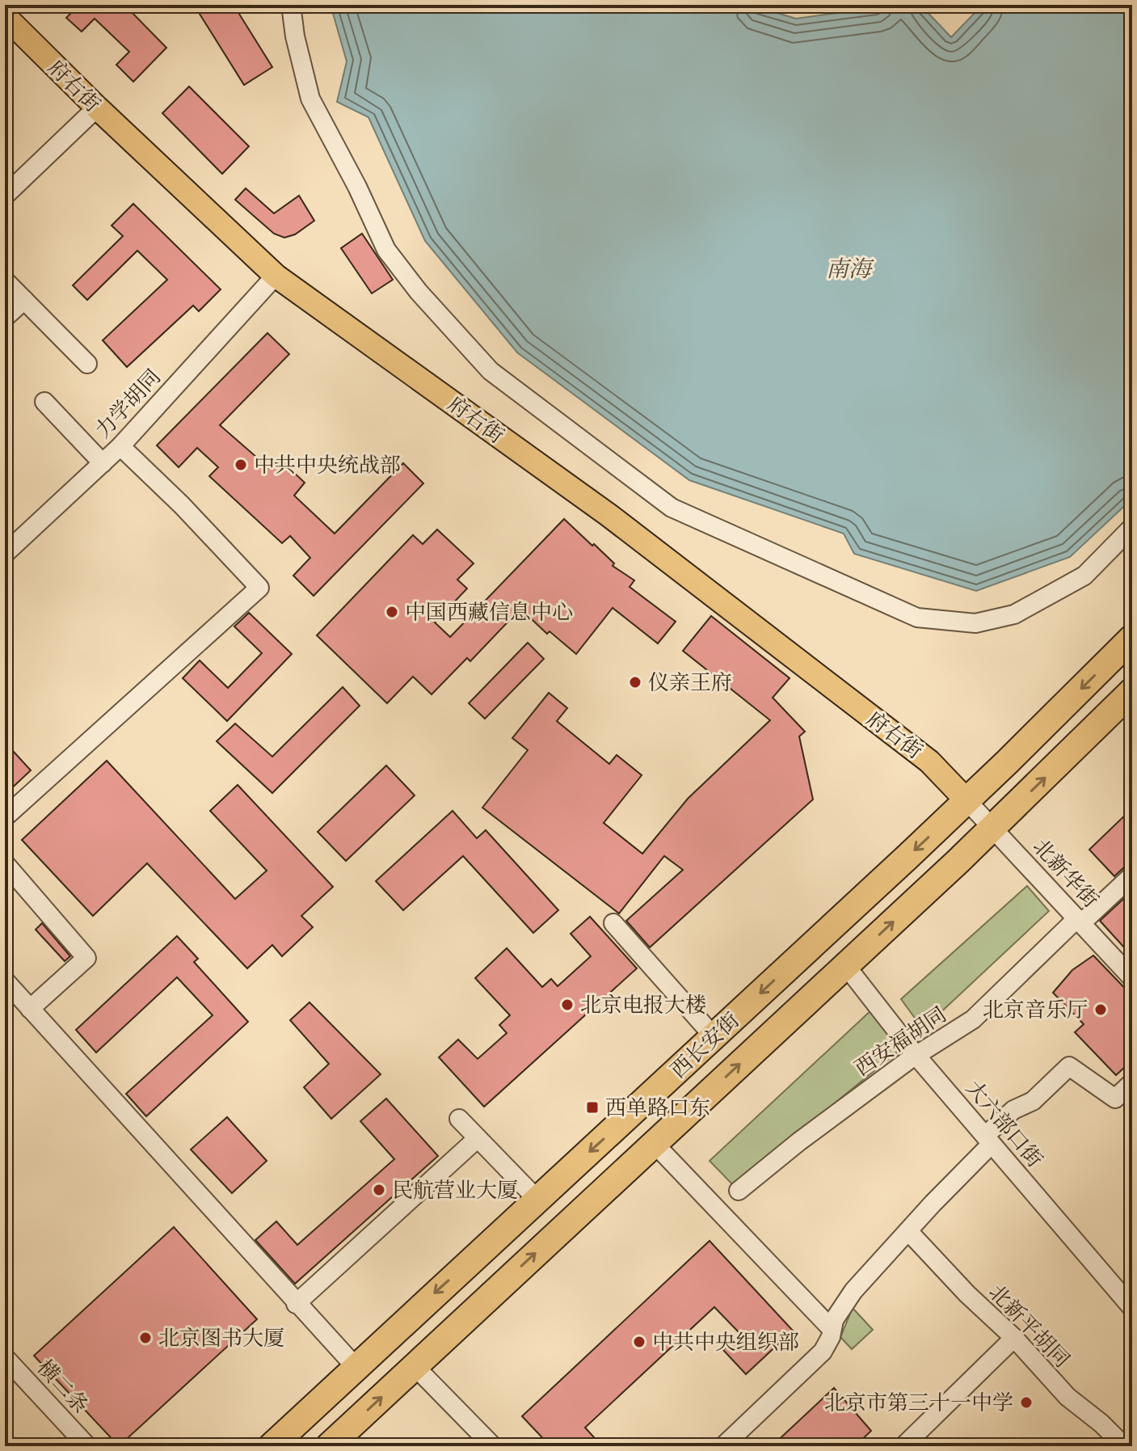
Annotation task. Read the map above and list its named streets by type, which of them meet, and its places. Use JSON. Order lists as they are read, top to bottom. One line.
{"streets":{"highway":["西长安街"],"main road":["府右街"],"street":["力学胡同","北新华街","西安福胡同","大六部口街","北新平胡同","横二条"]},"crossings":[["府右街","力学胡同"],["府右街","北新华街"],["府右街","西长安街"],["北新华街","西安福胡同"],["北新华街","西长安街"],["西安福胡同","大六部口街"],["西长安街","大六部口街"]],"water":["南海"],"places":{"other":["中共中央统战部","中国西藏信息中心","仪亲王府","北京电报大楼","北京音乐厅","民航营业大厦","北京图书大厦","中共中央组织部","北京市第三十一中学"],"transit":["西单路口东"]}}
